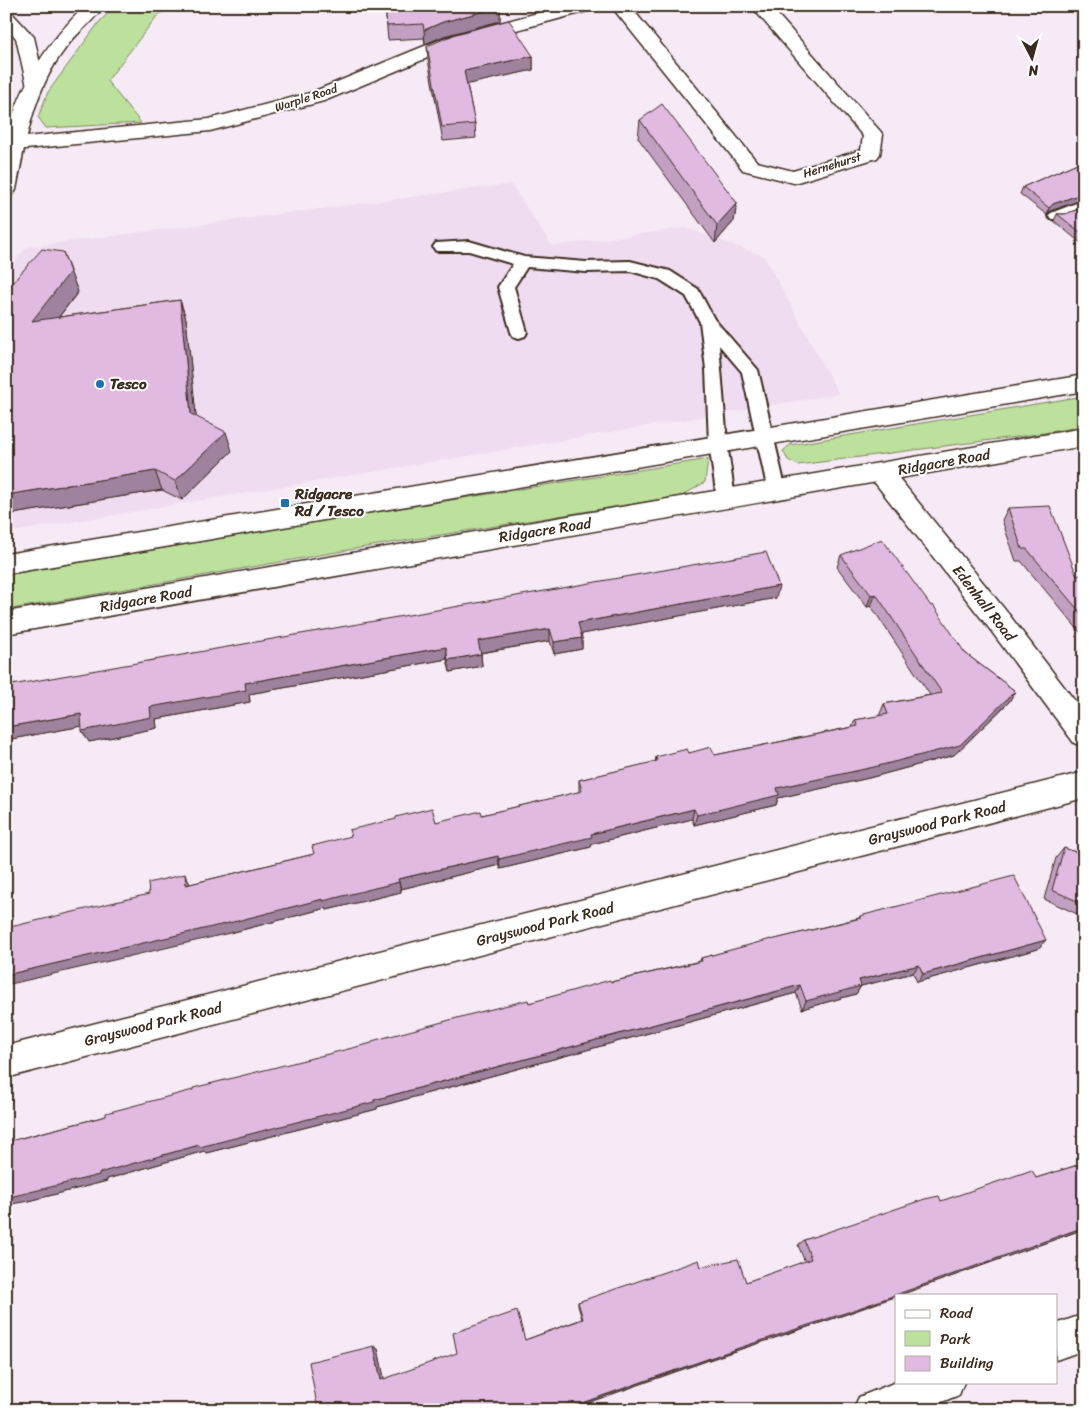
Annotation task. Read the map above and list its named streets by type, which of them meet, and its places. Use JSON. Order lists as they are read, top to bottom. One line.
{"streets":{"street":["Warple Road","Hernehurst","Ridgacre Road","Edenhall Road","Grayswood Park Road"]},"crossings":[["Ridgacre Road","Edenhall Road"]],"places":{"other":["Tesco"],"transit":["Ridgacre Rd / Tesco"]},"legend":["Road","Park","Building"],"north":"bottom"}
